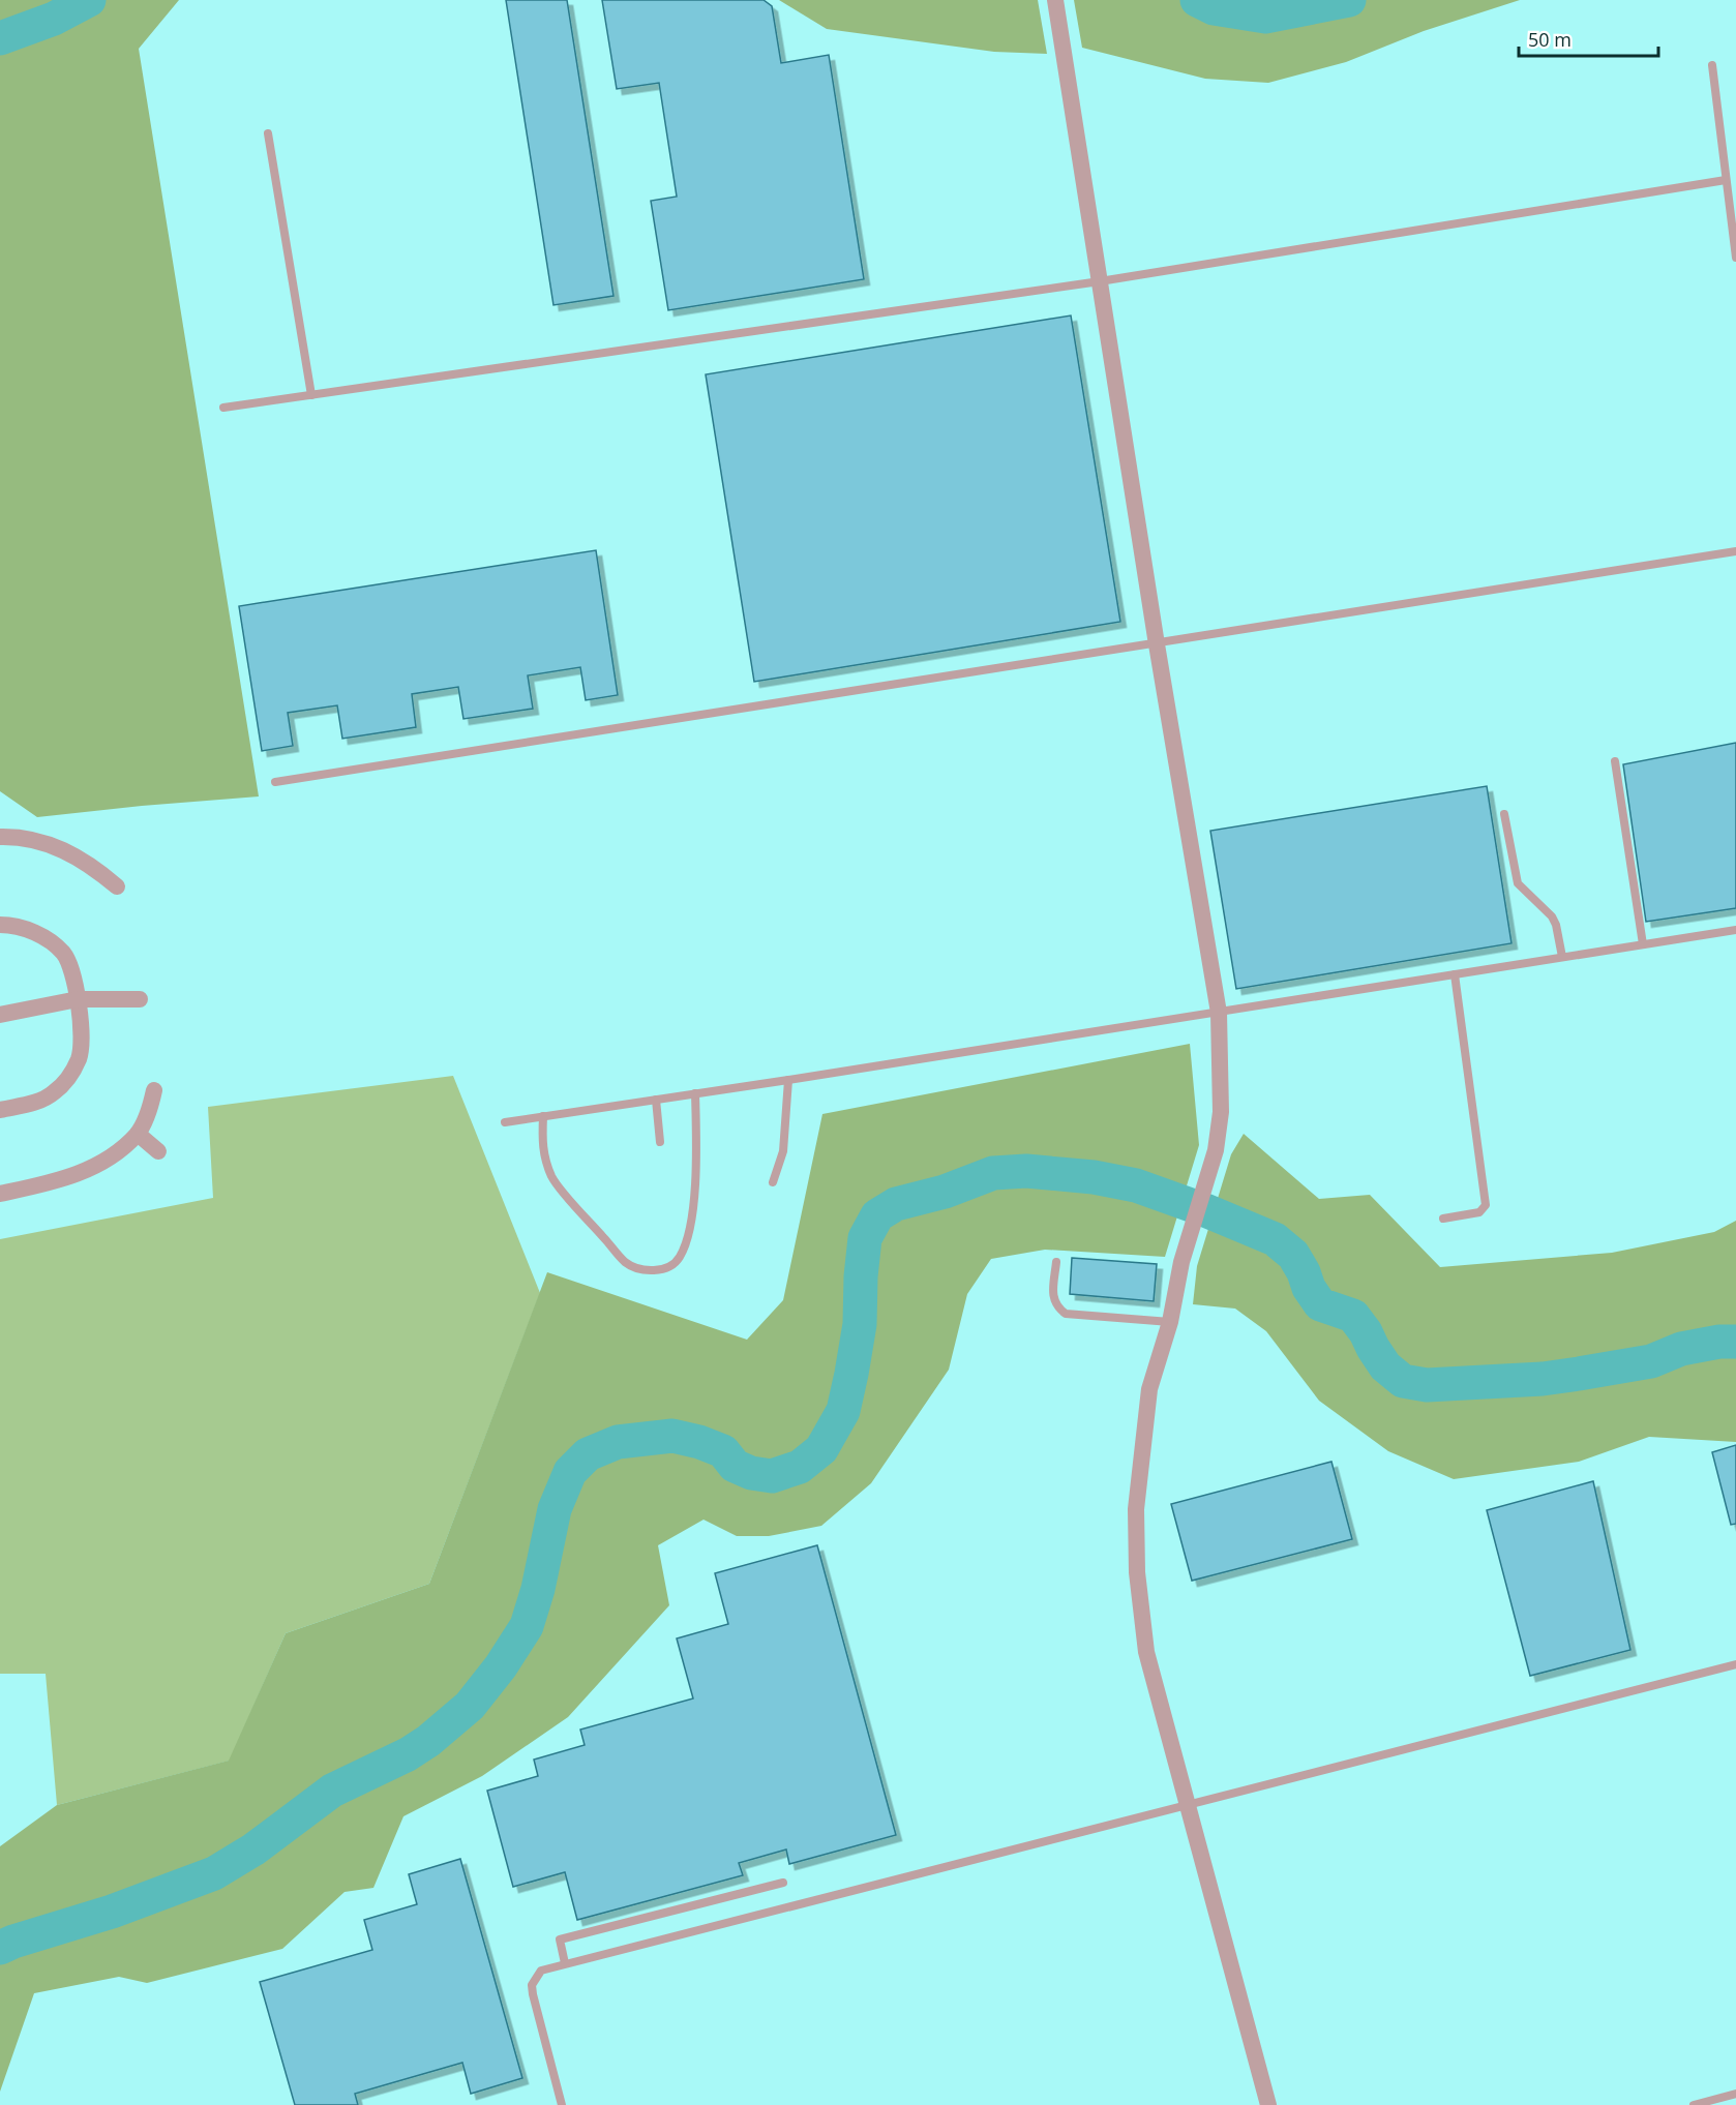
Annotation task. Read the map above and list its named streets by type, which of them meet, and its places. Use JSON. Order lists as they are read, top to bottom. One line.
{"scale_bar":"50 m"}
